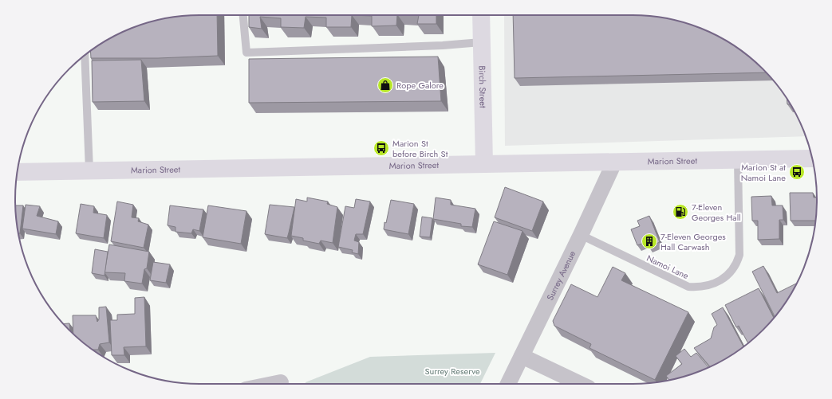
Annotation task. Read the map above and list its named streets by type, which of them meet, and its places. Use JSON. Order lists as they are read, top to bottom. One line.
{"streets":{"main road":["Birch Street","Marion Street"],"street":["Surrey Avenue"],"lane":["Namoi Lane"]},"crossings":[["Birch Street","Marion Street"],["Marion Street","Namoi Lane"],["Marion Street","Surrey Avenue"],["Namoi Lane","Surrey Avenue"]],"parks":["Surrey Reserve"],"places":{"shop":["Rope Galore"],"bus stop":["Marion St before Birch St","Marion St at Namoi Lane"],"fuel station":["7-Eleven Georges Hall"],"building":["7-Eleven Georges Hall Carwash"]}}
